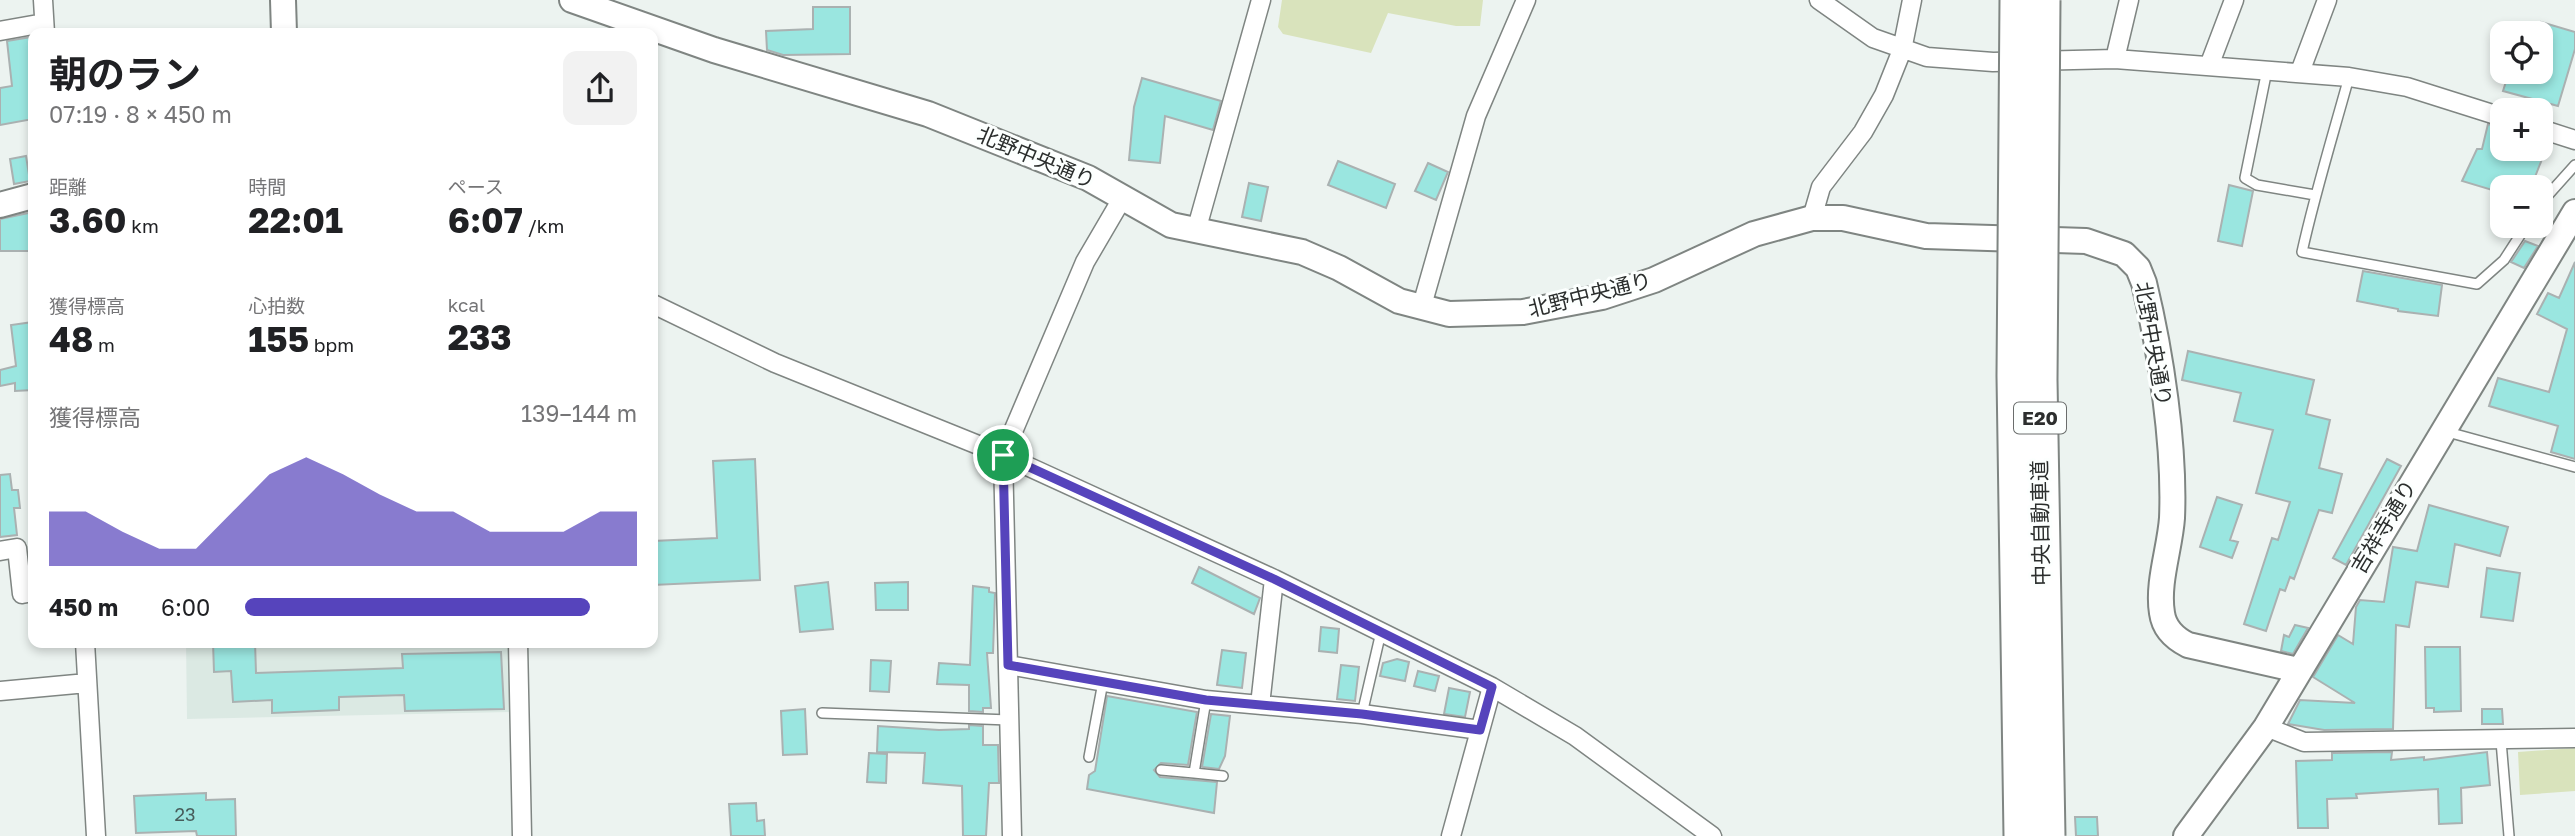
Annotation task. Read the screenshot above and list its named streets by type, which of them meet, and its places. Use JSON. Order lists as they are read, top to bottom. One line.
{"streets":{"highway":["E20","中央自動車道"],"street":["北野中央通り","吉祥寺通り"]},"crossings":[["北野中央通り","吉祥寺通り"]],"house_numbers":["23"],"page":{"map_buttons":["+","−"],"heading":["朝のラン","07:19 · 8 × 450 m"],"stats":[["距離","3.60 km"],["時間","22:01"],["ペース","6:07 /km"],["獲得標高","48 m"],["心拍数","155 bpm"],["kcal","233"]],"chart":["獲得標高","139–144 m"],"list":[{"name":"450 m","note":"6:00"}]}}
